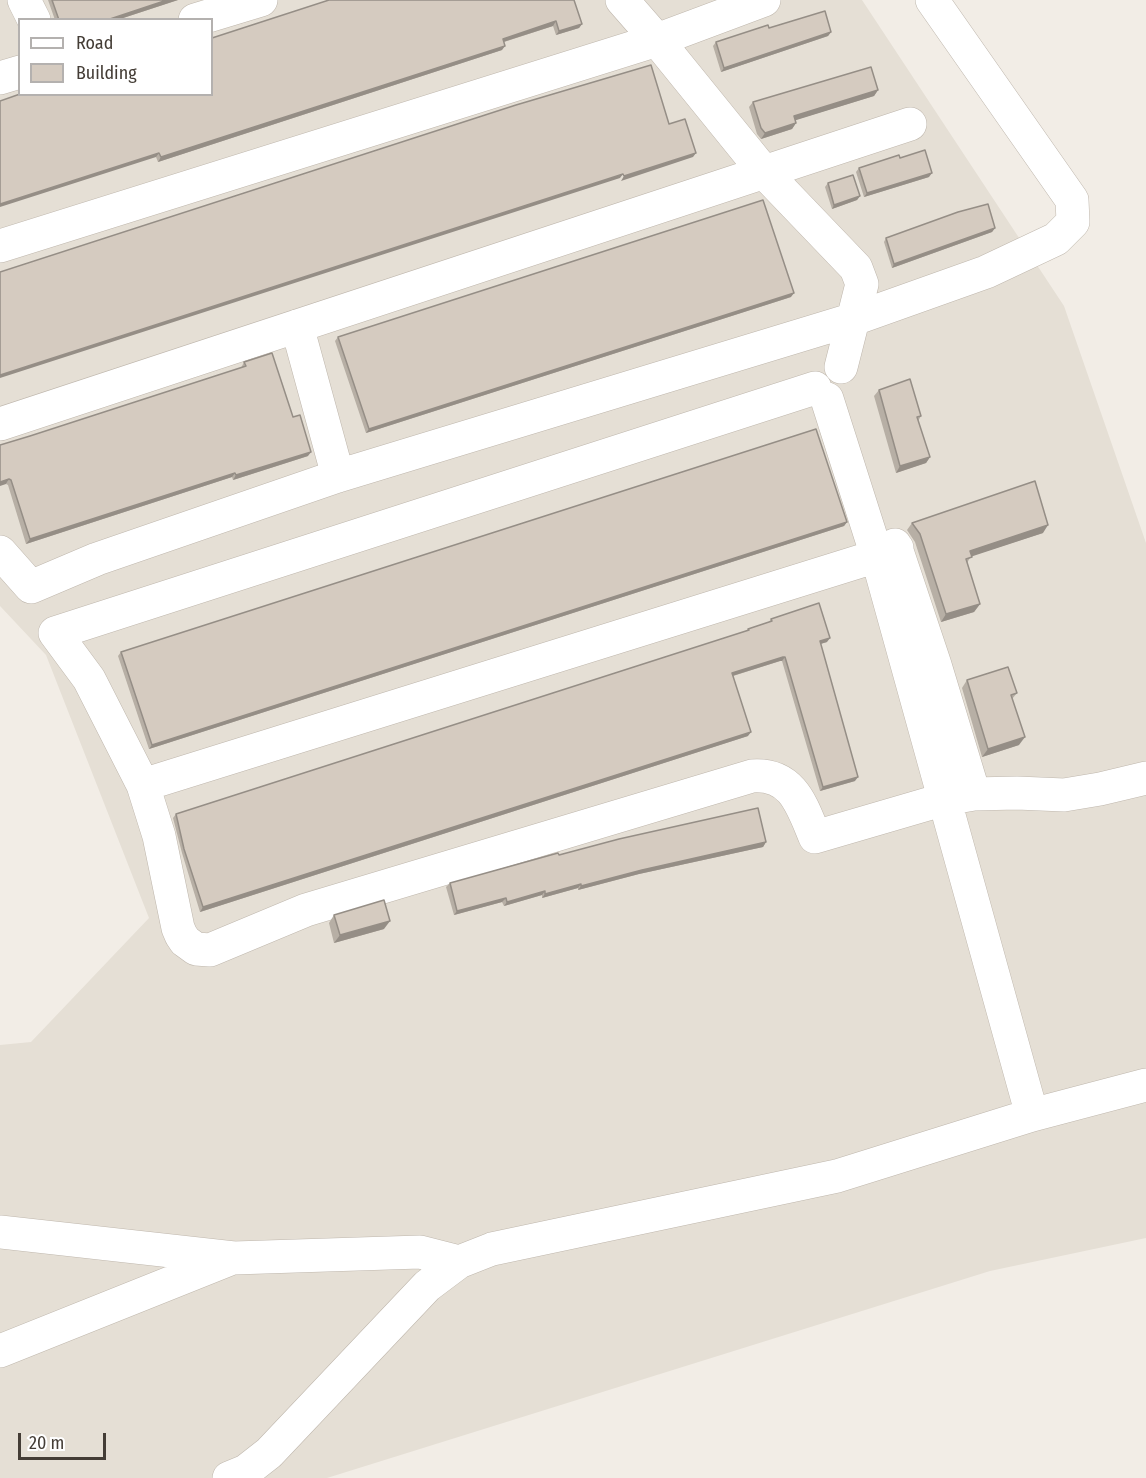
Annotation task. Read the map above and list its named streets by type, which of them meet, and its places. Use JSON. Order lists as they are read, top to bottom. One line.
{"legend":["Road","Building"],"scale_bar":"20 m"}
